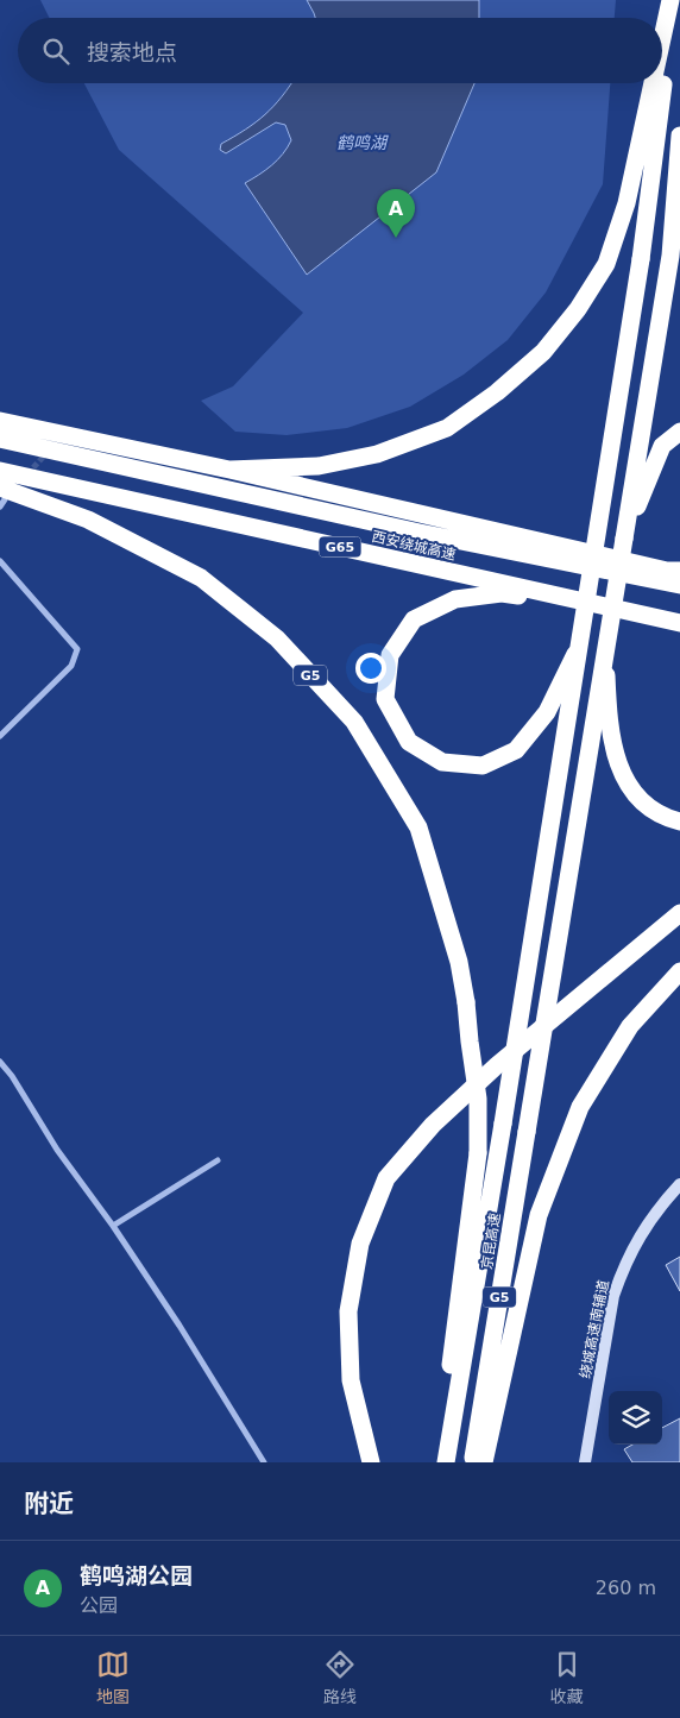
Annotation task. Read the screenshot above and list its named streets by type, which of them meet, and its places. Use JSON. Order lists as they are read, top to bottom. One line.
{"streets":{"highway":["西安绕城高速","G65","G5","京昆高速"],"street":["绕城高速南辅道"]},"crossings":[["G5","京昆高速"]],"water":["鹤鸣湖"],"page":{"search":"搜索地点","pins":"A","heading":"附近","list":[{"mark":"A","name":"鹤鸣湖公园","note":"公园","value":"260 m"}],"nav":["地图","路线","收藏"]}}
